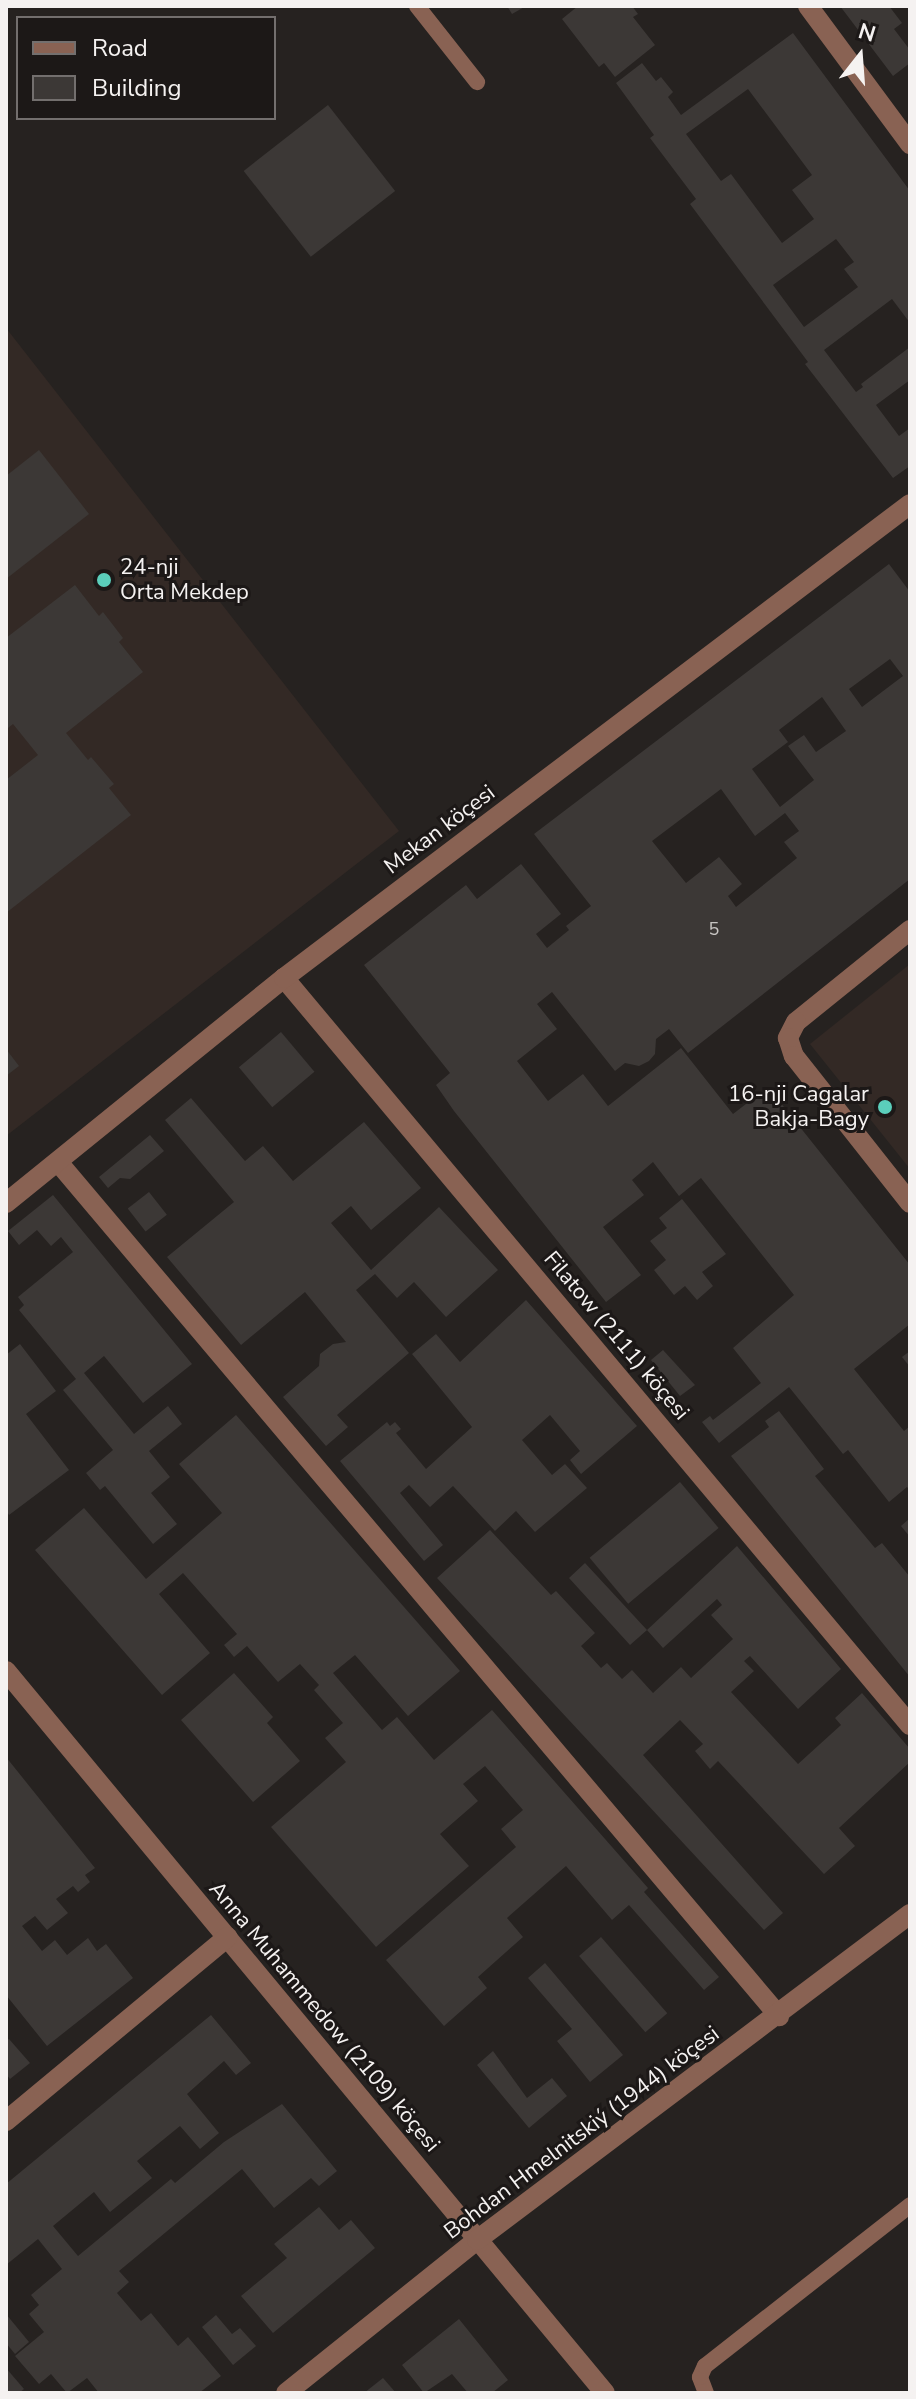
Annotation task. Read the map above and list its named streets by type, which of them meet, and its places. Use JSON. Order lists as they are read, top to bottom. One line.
{"streets":{"street":["Mekan köçesi","Filatow (2111) köçesi","Anna Muhammedow (2109) köçesi","Bohdan Hmelnitskiý (1944) köçesi"]},"crossings":[["Mekan köçesi","Filatow (2111) köçesi"],["Anna Muhammedow (2109) köçesi","Bohdan Hmelnitskiý (1944) köçesi"]],"places":["24-nji Orta Mekdep","16-nji Cagalar Bakja-Bagy"],"house_numbers":["5"],"legend":["Road","Building"],"north":"top"}
